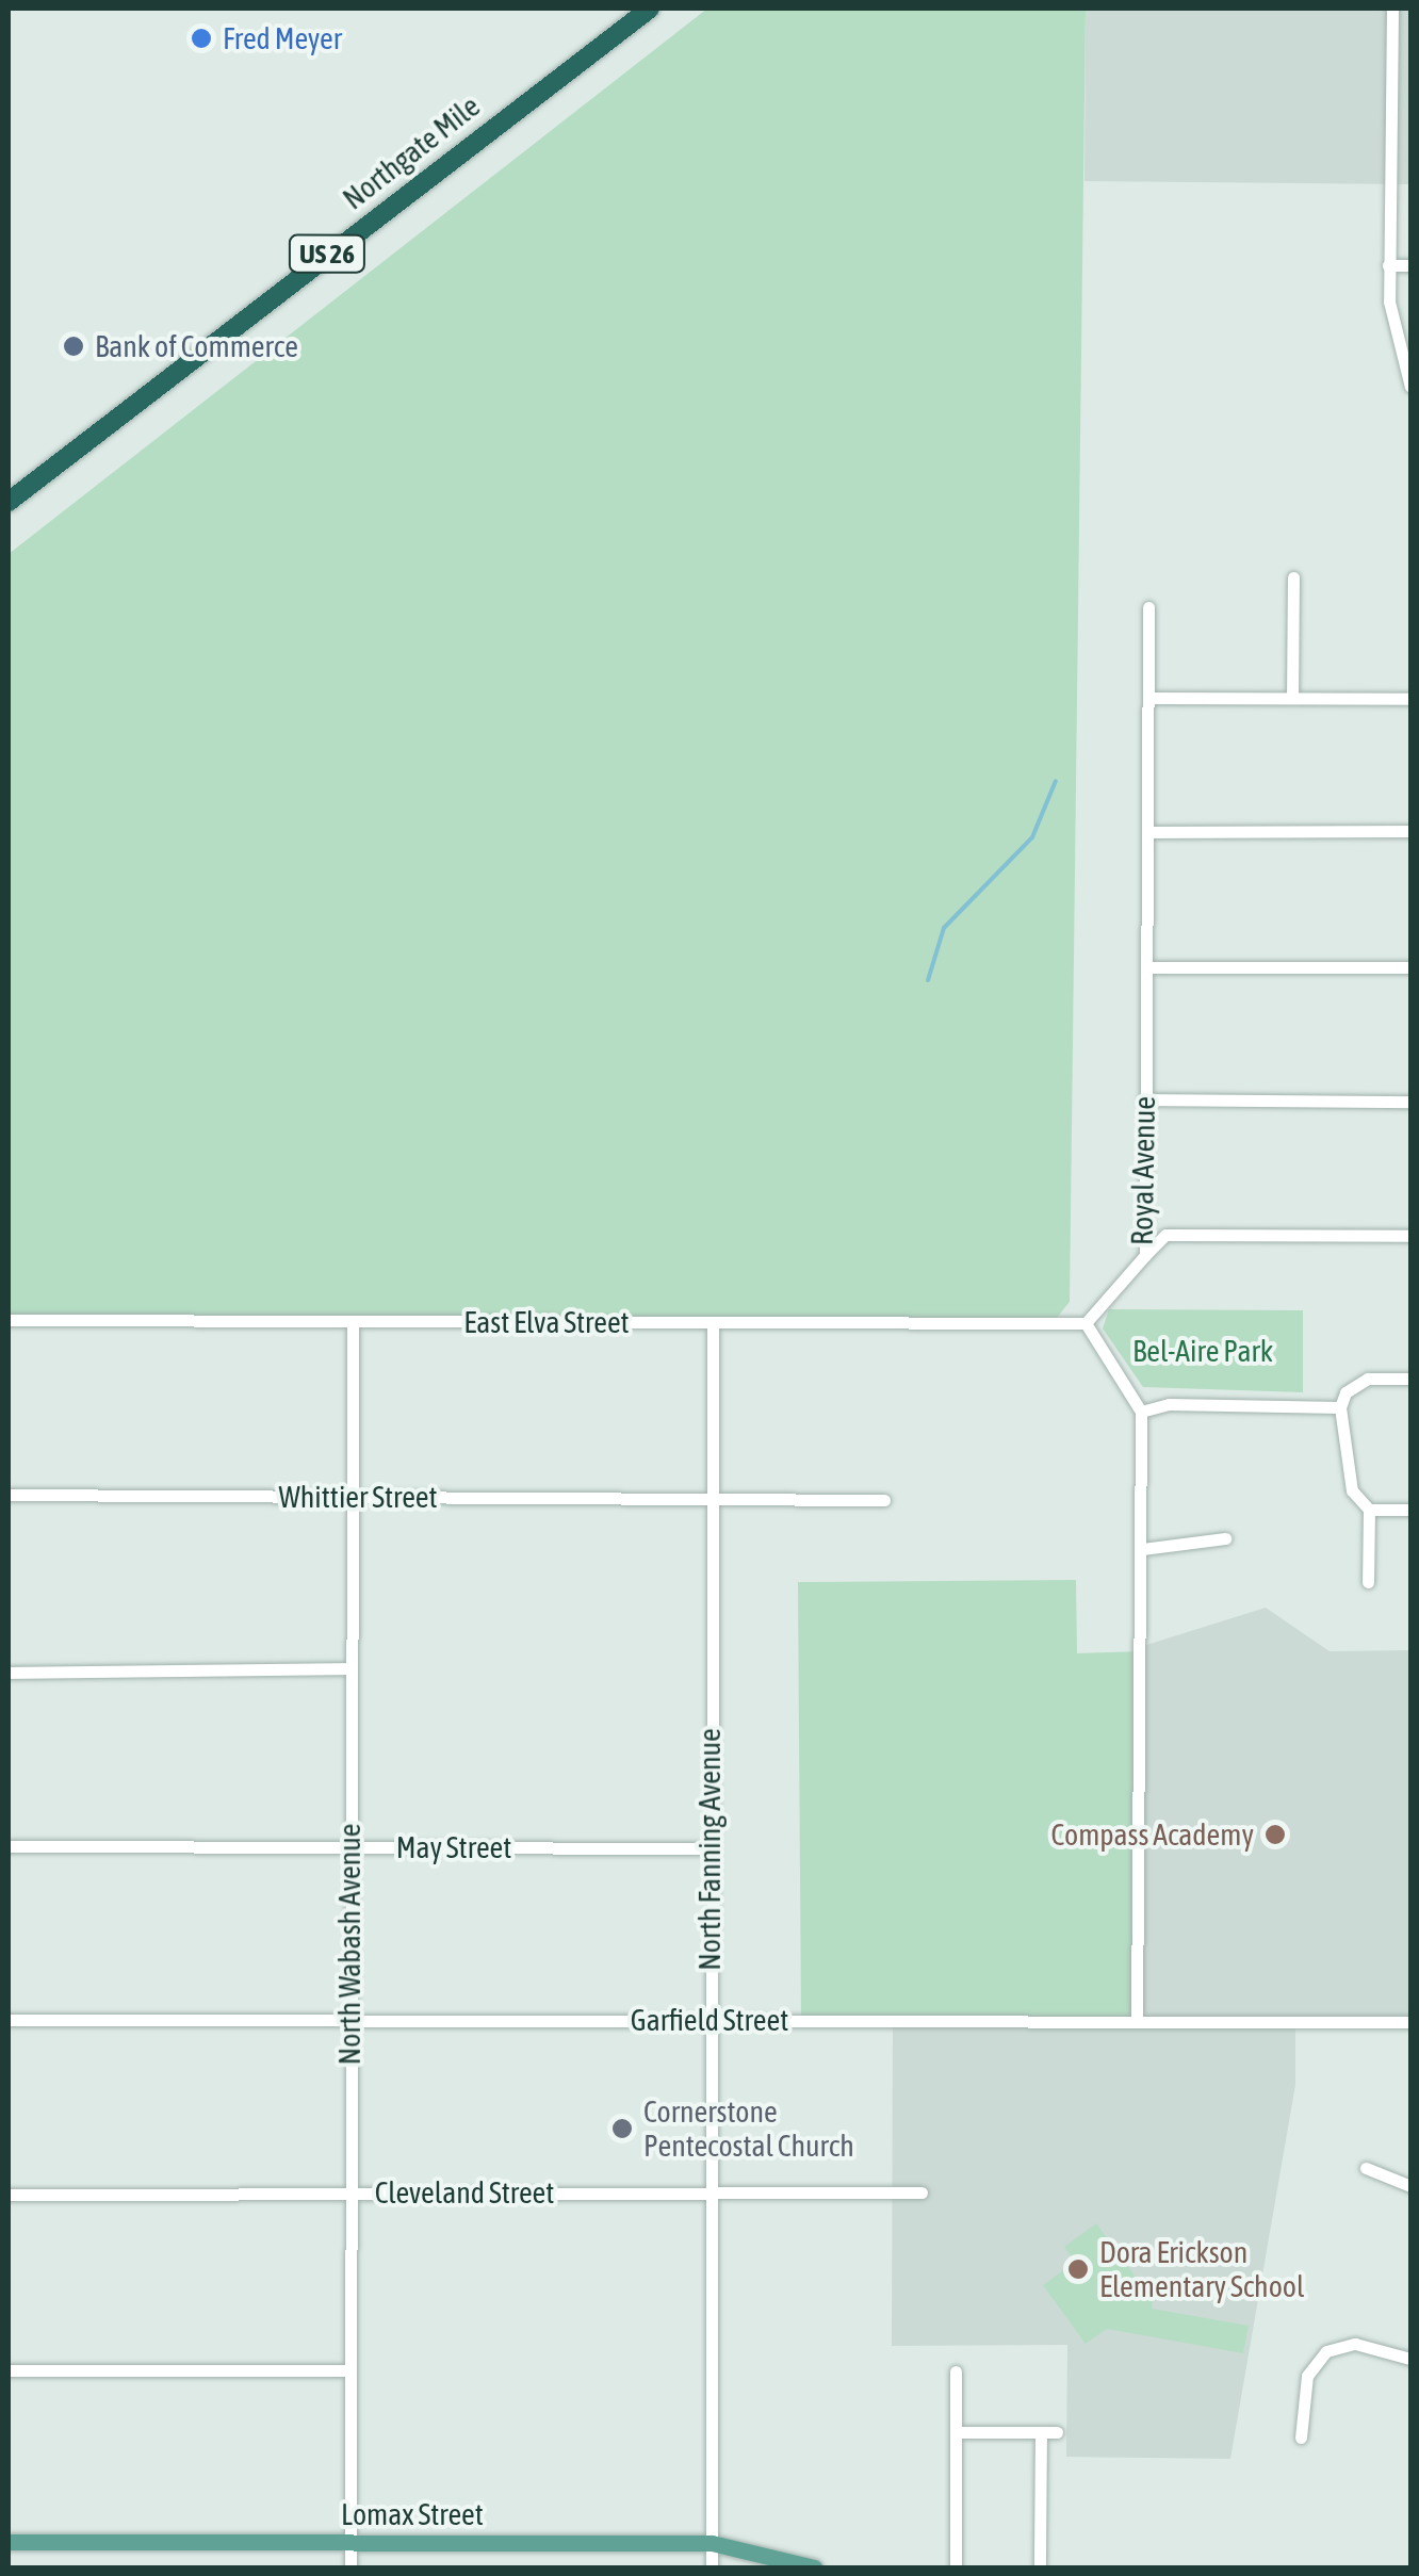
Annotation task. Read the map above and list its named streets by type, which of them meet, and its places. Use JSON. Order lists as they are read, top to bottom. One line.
{"streets":{"highway":["Northgate Mile","US 26"],"main road":["Lomax Street"],"street":["Royal Avenue","East Elva Street","Whittier Street","May Street","North Fanning Avenue","North Wabash Avenue","Garfield Street","Cleveland Street"]},"crossings":[["Royal Avenue","East Elva Street"],["East Elva Street","North Fanning Avenue"],["East Elva Street","North Wabash Avenue"],["Whittier Street","North Fanning Avenue"],["Whittier Street","North Wabash Avenue"],["May Street","North Fanning Avenue"],["May Street","North Wabash Avenue"],["North Fanning Avenue","Garfield Street"],["North Fanning Avenue","Cleveland Street"],["North Fanning Avenue","Lomax Street"],["North Wabash Avenue","Garfield Street"],["North Wabash Avenue","Cleveland Street"],["North Wabash Avenue","Lomax Street"]],"parks":["Bel-Aire Park"],"places":["Fred Meyer","Bank of Commerce","Compass Academy","Cornerstone Pentecostal Church","Dora Erickson Elementary School"]}
